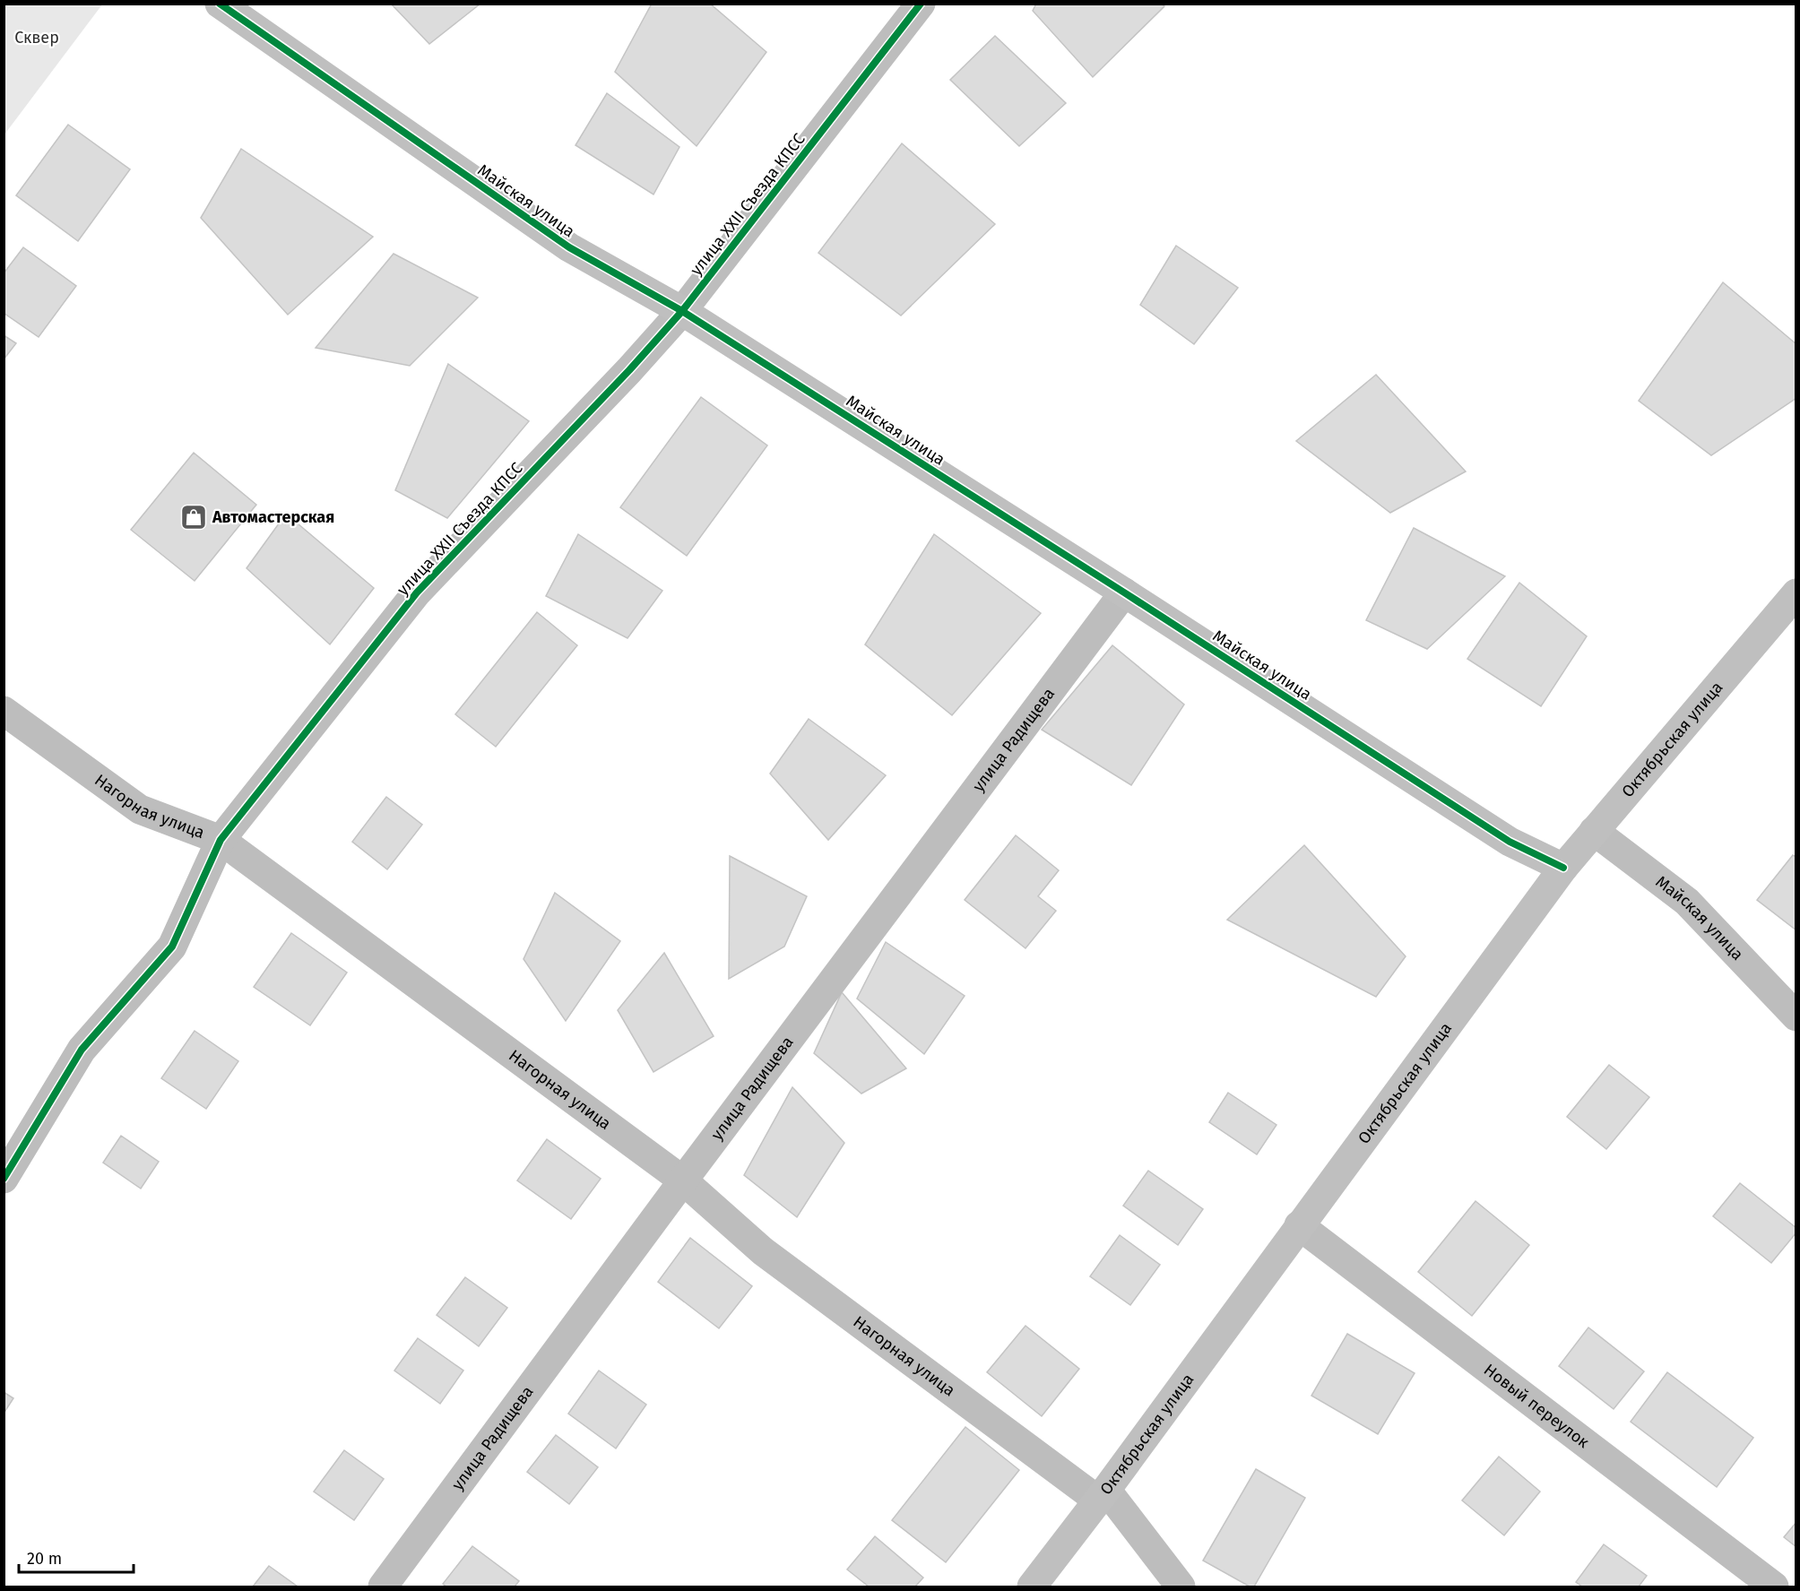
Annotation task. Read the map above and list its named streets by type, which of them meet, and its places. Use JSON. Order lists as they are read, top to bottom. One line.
{"streets":{"street":["Майская улица","улица XXII Съезда КПСС","Октябрьская улица","улица Радищева","Нагорная улица","Новый переулок"]},"crossings":[["Майская улица","улица XXII Съезда КПСС"],["Майская улица","Октябрьская улица"],["Майская улица","улица Радищева"],["улица XXII Съезда КПСС","Нагорная улица"],["Октябрьская улица","Нагорная улица"],["Октябрьская улица","Новый переулок"],["улица Радищева","Нагорная улица"]],"parks":["Сквер"],"places":{"shop":["Автомастерская"]},"scale_bar":"20 m"}
